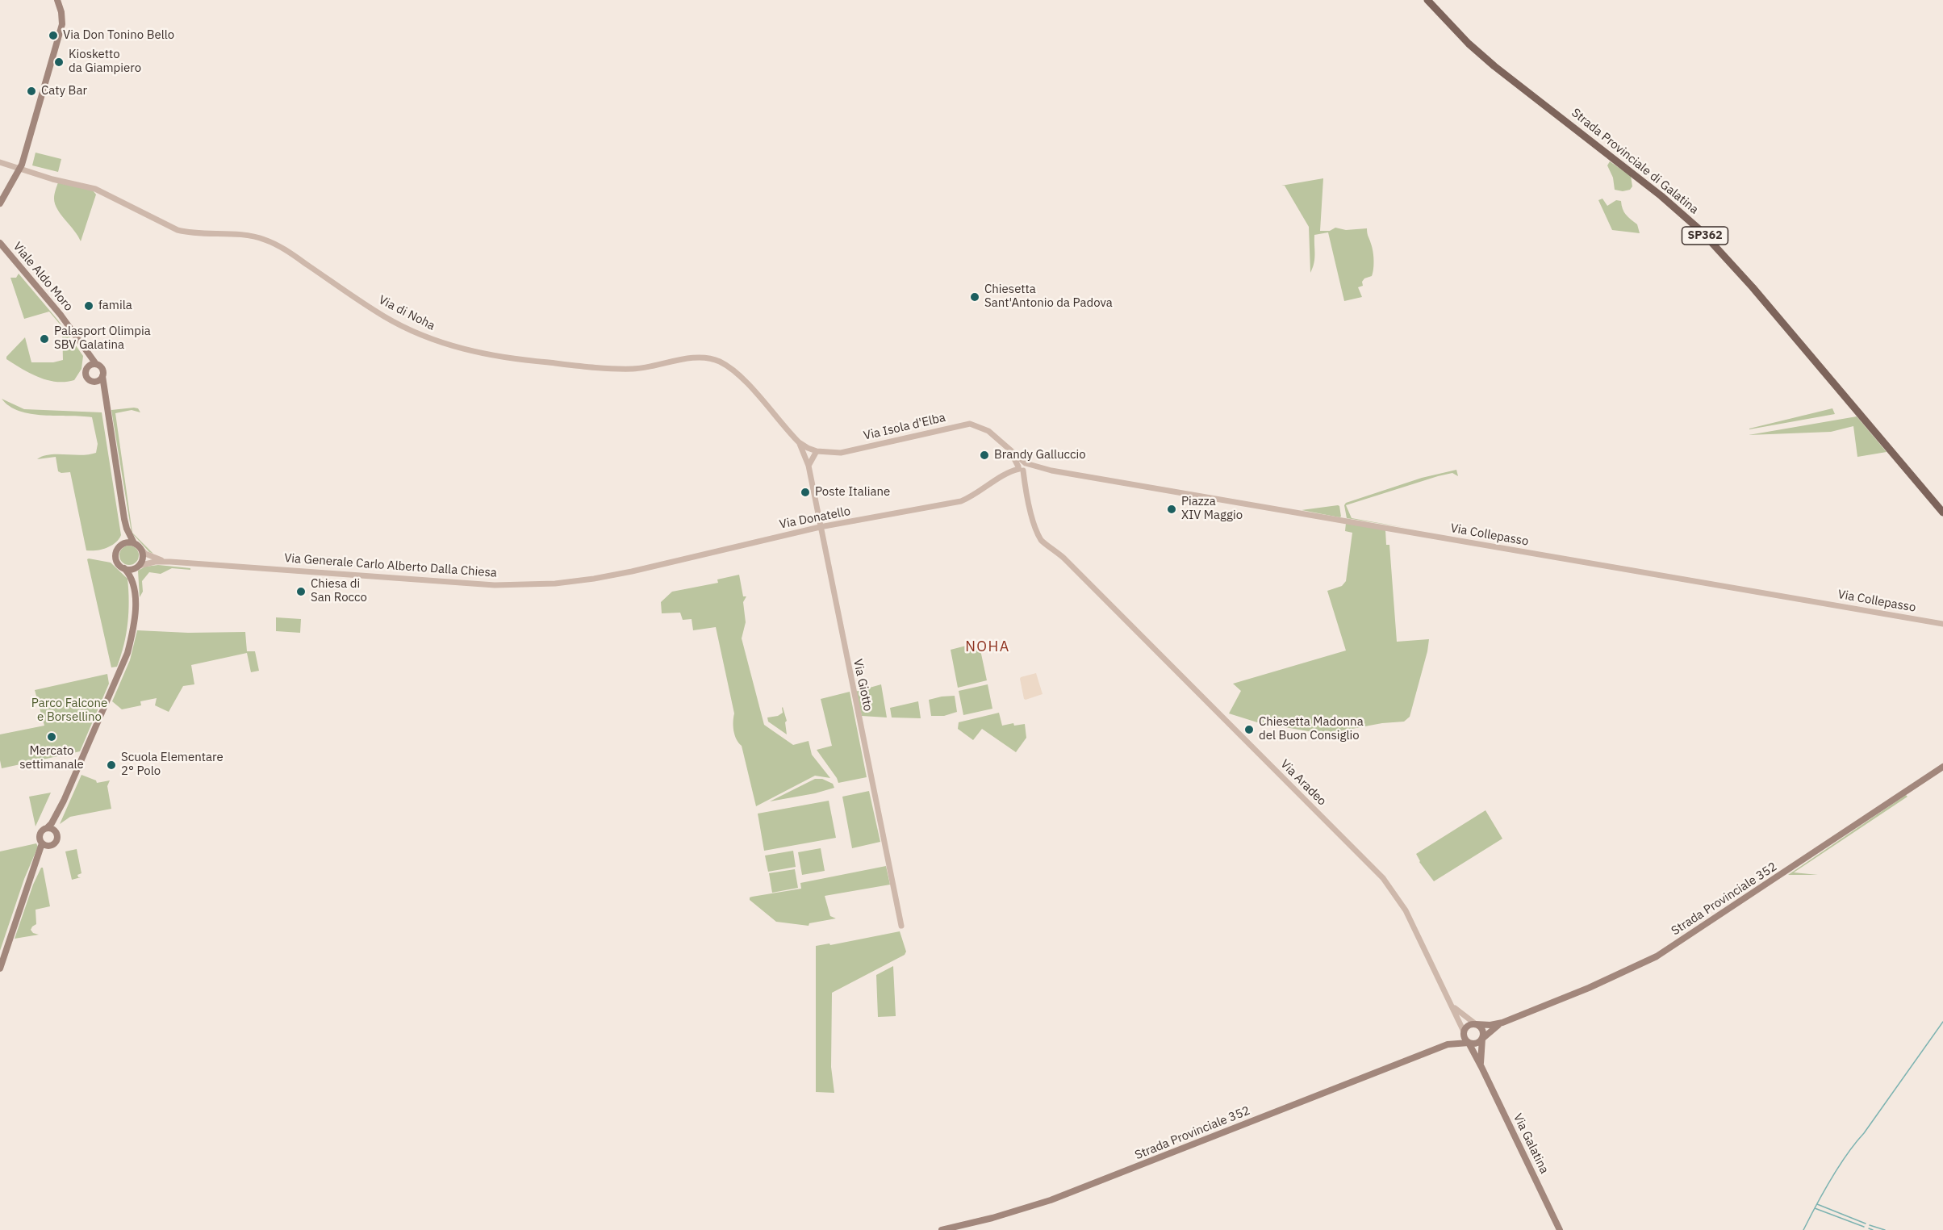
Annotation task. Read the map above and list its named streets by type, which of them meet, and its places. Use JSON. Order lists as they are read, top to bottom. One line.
{"streets":{"main road":["Strada Provinciale di Galatina","SP362","Viale Aldo Moro","Strada Provinciale 352","Via Galatina"],"street":["Via di Noha","Via Isola d'Elba","Via Donatello","Via Collepasso","Via Generale Carlo Alberto Dalla Chiesa","Via Giotto","Via Aradeo"]},"crossings":[["Via di Noha","Via Isola d'Elba"],["Via di Noha","Via Giotto"],["Via Isola d'Elba","Via Donatello"],["Via Isola d'Elba","Via Collepasso"],["Via Isola d'Elba","Via Giotto"],["Via Isola d'Elba","Via Aradeo"],["Via Donatello","Via Collepasso"],["Via Donatello","Via Generale Carlo Alberto Dalla Chiesa"],["Via Donatello","Via Giotto"],["Via Donatello","Via Aradeo"],["Via Collepasso","Via Aradeo"],["Via Aradeo","Strada Provinciale 352"],["Via Aradeo","Via Galatina"],["Strada Provinciale 352","Via Galatina"]],"districts":["NOHA"],"parks":["Parco Falcone e Borsellino"],"places":["Via Don Tonino Bello","Kiosketto da Giampiero","Caty Bar","Chiesetta Sant'Antonio da Padova","famila","Palasport Olimpia SBV Galatina","Brandy Galluccio","Poste Italiane","Piazza XIV Maggio","Chiesa di San Rocco","Chiesetta Madonna del Buon Consiglio","Mercato settimanale","Scuola Elementare 2° Polo"]}
